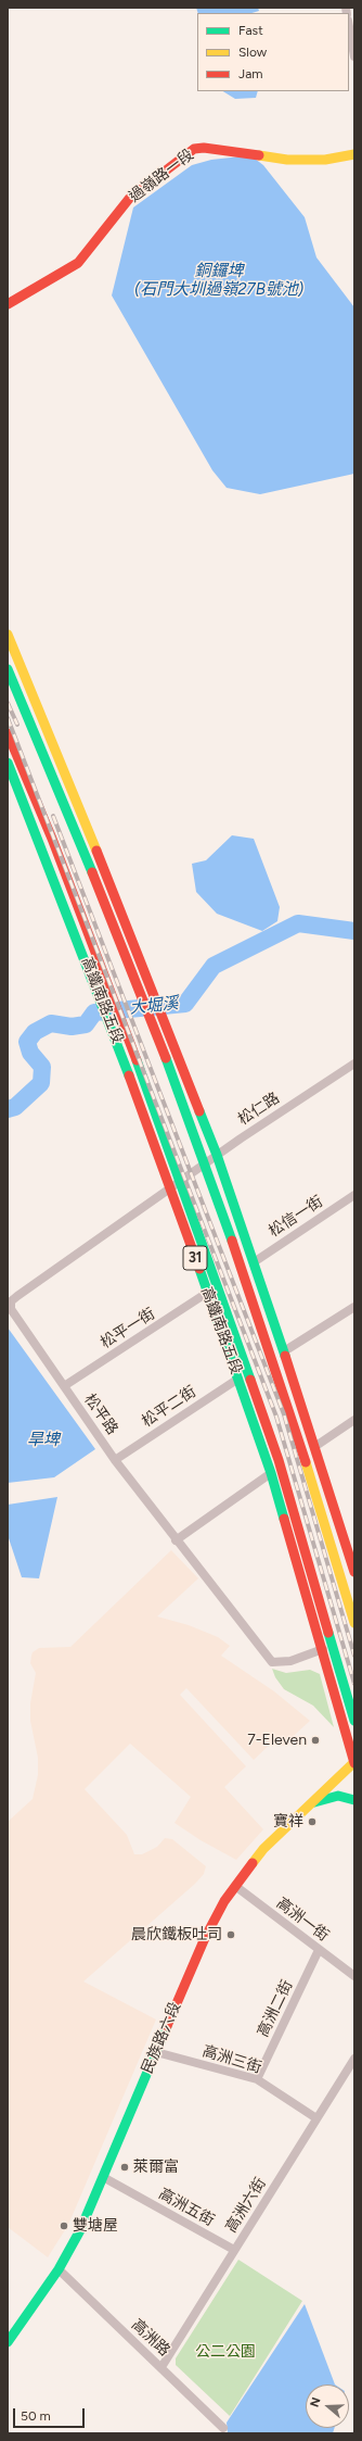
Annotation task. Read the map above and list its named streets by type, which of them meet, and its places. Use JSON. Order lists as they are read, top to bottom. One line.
{"streets":{"main road":["過嶺路一段","高鐵南路五段","31","民族路六段"],"street":["松仁路","松信一街","松平一街","松平二街","松平路","高洲一街","高洲二街","高洲三街","高洲六街","高洲五街","高洲路"]},"crossings":[["高鐵南路五段","松仁路"],["高鐵南路五段","松平一街"],["高鐵南路五段","松平二街"],["高鐵南路五段","松平路"],["高鐵南路五段","民族路六段"],["松仁路","松平路"],["松平一街","松平路"],["松平二街","松平路"],["高洲一街","高洲二街"],["高洲一街","民族路六段"],["高洲二街","高洲三街"],["民族路六段","高洲三街"],["民族路六段","高洲五街"],["民族路六段","高洲路"],["高洲三街","高洲六街"],["高洲六街","高洲五街"],["高洲六街","高洲路"]],"water":["銅鑼埤 (石門大圳過嶺27B號池)","大堀溪","旱埤"],"parks":["公二公園"],"places":["7-Eleven","寶祥","晨欣鐵板吐司","萊爾富","雙塘屋"],"legend":["Fast","Slow","Jam"],"scale_bar":"50 m","north":"left"}
